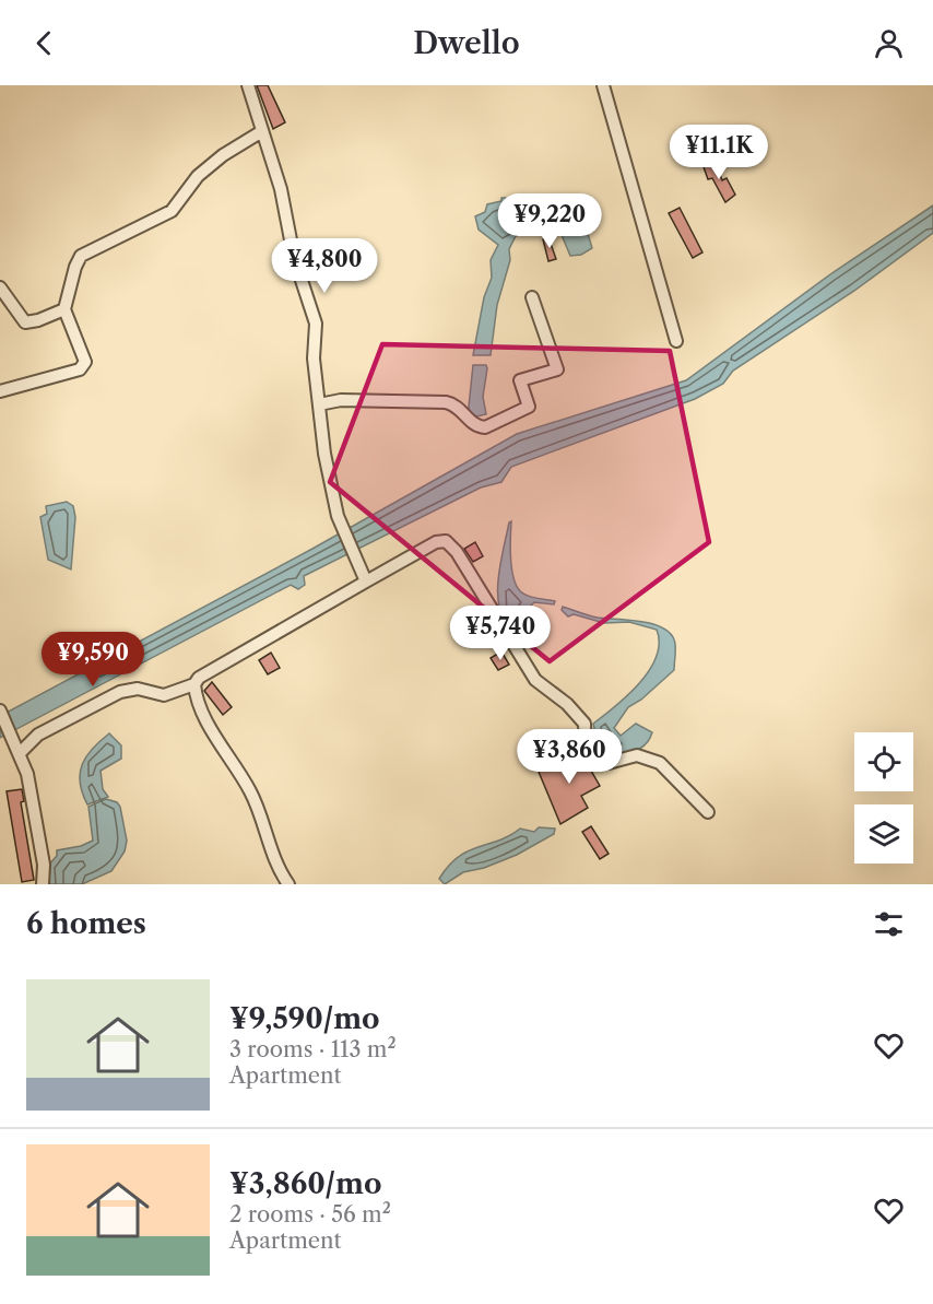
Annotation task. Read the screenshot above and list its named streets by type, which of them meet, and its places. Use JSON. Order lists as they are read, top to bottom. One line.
{"page":{"header":"Dwello","price":["¥11.1K","¥9,220","¥4,800","¥5,740","¥9,590","¥3,860"],"heading":"6 homes","list":[{"name":"¥9,590/mo","note":"3 rooms · 113 m² · Apartment"},{"name":"¥3,860/mo","note":"2 rooms · 56 m² · Apartment"}]}}
